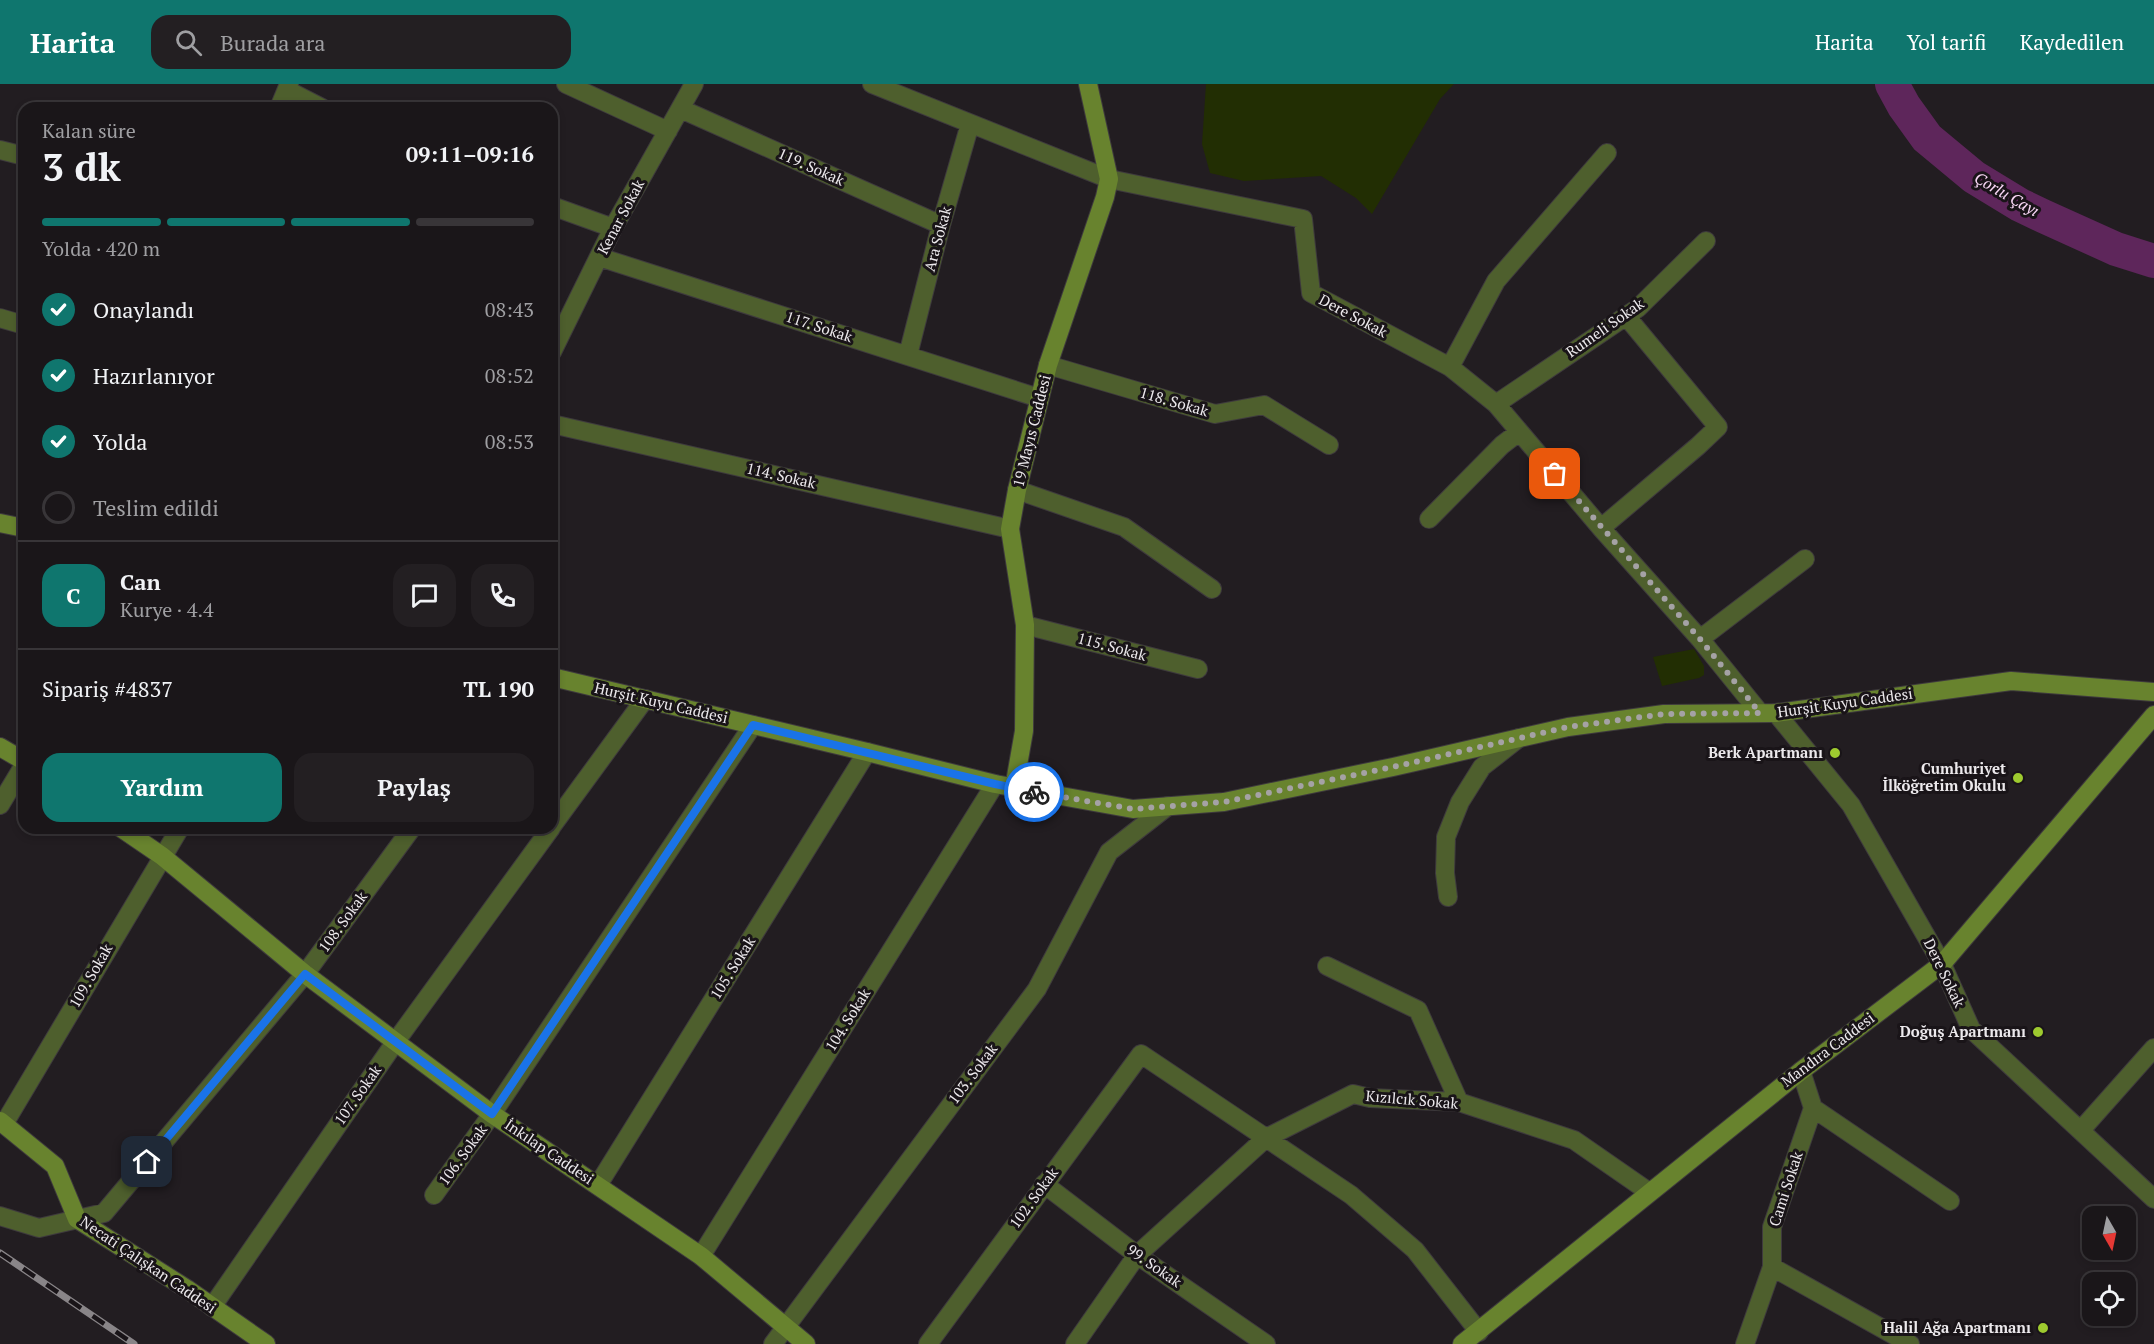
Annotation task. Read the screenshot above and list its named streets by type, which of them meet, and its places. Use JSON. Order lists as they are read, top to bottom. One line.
{"streets":{"street":["119. Sokak","Kenar Sokak","Ara Sokak","Dere Sokak","117. Sokak","Rumeli Sokak","118. Sokak","19 Mayıs Caddesi","114. Sokak","115. Sokak","Hurşit Kuyu Caddesi","108. Sokak","105. Sokak","109. Sokak","104. Sokak","Mandıra Caddesi","103. Sokak","107. Sokak","Kızılcık Sokak","İnkılap Caddesi","106. Sokak","Cami Sokak","102. Sokak","Necati Çalışkan Caddesi","99. Sokak"]},"crossings":[["119. Sokak","Kenar Sokak"],["119. Sokak","Ara Sokak"],["Kenar Sokak","117. Sokak"],["Ara Sokak","Dere Sokak"],["Ara Sokak","117. Sokak"],["Dere Sokak","Rumeli Sokak"],["Dere Sokak","19 Mayıs Caddesi"],["Dere Sokak","Hurşit Kuyu Caddesi"],["Dere Sokak","Mandıra Caddesi"],["117. Sokak","19 Mayıs Caddesi"],["118. Sokak","19 Mayıs Caddesi"],["19 Mayıs Caddesi","114. Sokak"],["19 Mayıs Caddesi","115. Sokak"],["19 Mayıs Caddesi","Hurşit Kuyu Caddesi"],["Hurşit Kuyu Caddesi","105. Sokak"],["Hurşit Kuyu Caddesi","104. Sokak"],["Hurşit Kuyu Caddesi","103. Sokak"],["Hurşit Kuyu Caddesi","107. Sokak"],["Hurşit Kuyu Caddesi","106. Sokak"],["108. Sokak","İnkılap Caddesi"],["108. Sokak","Necati Çalışkan Caddesi"],["105. Sokak","İnkılap Caddesi"],["109. Sokak","İnkılap Caddesi"],["109. Sokak","Necati Çalışkan Caddesi"],["104. Sokak","İnkılap Caddesi"],["Mandıra Caddesi","Kızılcık Sokak"],["103. Sokak","İnkılap Caddesi"],["107. Sokak","İnkılap Caddesi"],["107. Sokak","Necati Çalışkan Caddesi"],["Kızılcık Sokak","102. Sokak"],["Kızılcık Sokak","99. Sokak"],["İnkılap Caddesi","106. Sokak"],["102. Sokak","99. Sokak"]],"water":["Çorlu Çayı"],"places":["Berk Apartmanı","Cumhuriyet İlköğretim Okulu","Doğuş Apartmanı","Halil Ağa Apartmanı"],"north":"bottom","page":{"header":"Harita","search":"Burada ara","nav":["Harita","Yol tarifi","Kaydedilen"],"heading":["3 dk","Kalan süre","09:11–09:16"],"panel":["Can","Kurye · 4.4","Sipariş #4837","TL 190"],"bar":"Yolda · 420 m","list":[["Onaylandı","08:43"],["Hazırlanıyor","08:52"],["Yolda","08:53"],"Teslim edildi"],"round":"C","buttons":["Yardım","Paylaş"]}}
